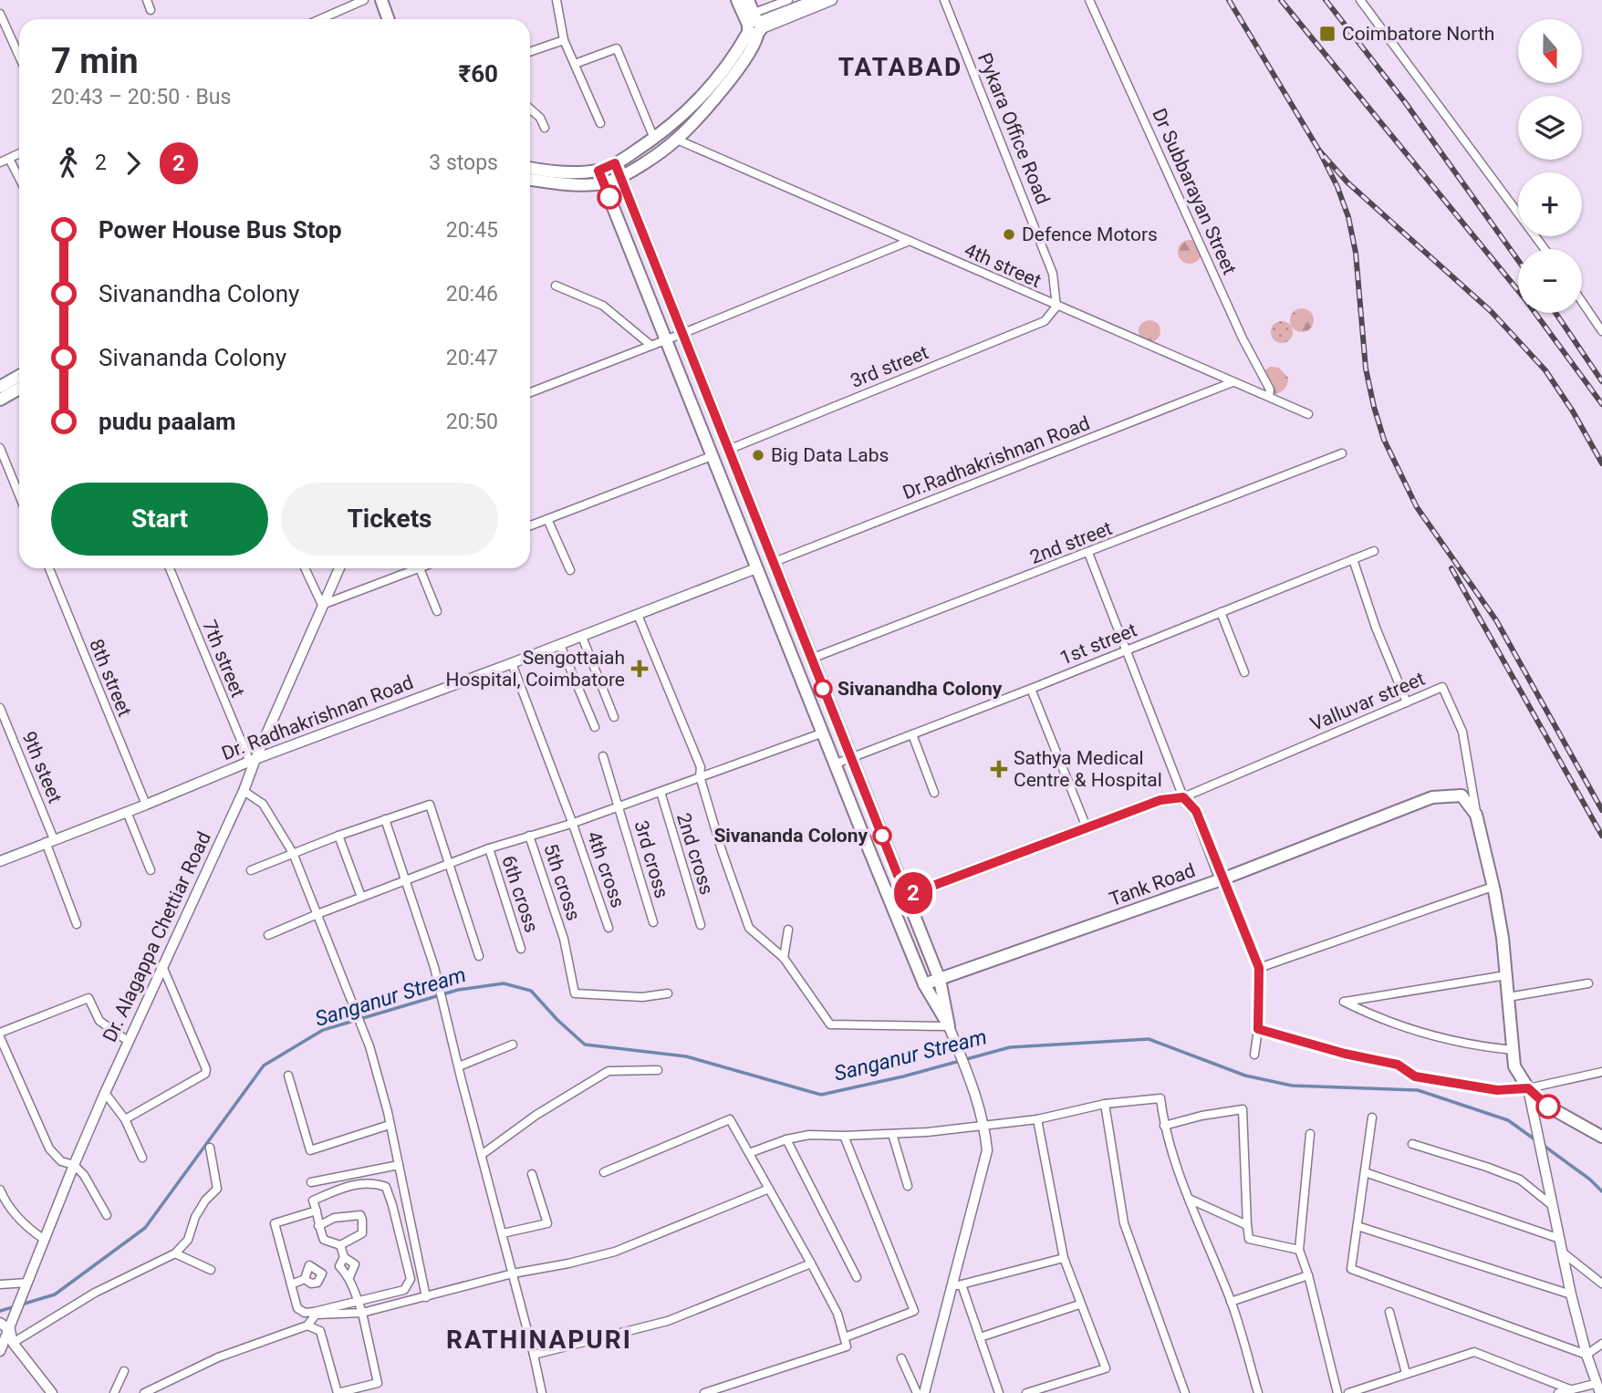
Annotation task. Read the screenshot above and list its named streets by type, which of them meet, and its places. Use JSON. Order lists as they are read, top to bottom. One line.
{"streets":{"main road":["Tank Road"],"street":["Pykara Office Road","Dr Subbarayan Street","4th street","3rd street","Dr.Radhakrishnan Road","2nd street","1st street","7th street","8th street","Valluvar street","Dr. Radhakrishnan Road","9th steet","2nd cross","3rd cross","4th cross","5th cross","6th cross","Dr. Alagappa Chettiar Road"]},"crossings":[["Pykara Office Road","4th street"],["Pykara Office Road","3rd street"],["Dr Subbarayan Street","4th street"],["4th street","3rd street"],["4th street","Dr.Radhakrishnan Road"],["7th street","Dr. Radhakrishnan Road"],["7th street","Dr. Alagappa Chettiar Road"],["8th street","Dr. Radhakrishnan Road"],["Valluvar street","Tank Road"],["Dr. Radhakrishnan Road","9th steet"],["Dr. Radhakrishnan Road","4th cross"],["Dr. Radhakrishnan Road","Dr. Alagappa Chettiar Road"]],"districts":["TATABAD","RATHINAPURI"],"water":["Sanganur Stream"],"places":{"transit":["Coimbatore North"],"other":["Defence Motors","Big Data Labs","Sivanandha Colony","Sivananda Colony"],"health":["Sengottaiah Hospital, Coimbatore","Sathya Medical Centre & Hospital"]},"lines":["bus line 2"],"north":"bottom","page":{"on_map":"2","map_buttons":["+","−"],"heading":["7 min","20:43 – 20:50 · Bus","₹60"],"legs":["2","2","3 stops"],"list":[{"name":"Power House Bus Stop","value":"20:45"},{"name":"Sivanandha Colony","value":"20:46"},{"name":"Sivananda Colony","value":"20:47"},{"name":"pudu paalam","value":"20:50"}],"buttons":["Start","Tickets"]}}
